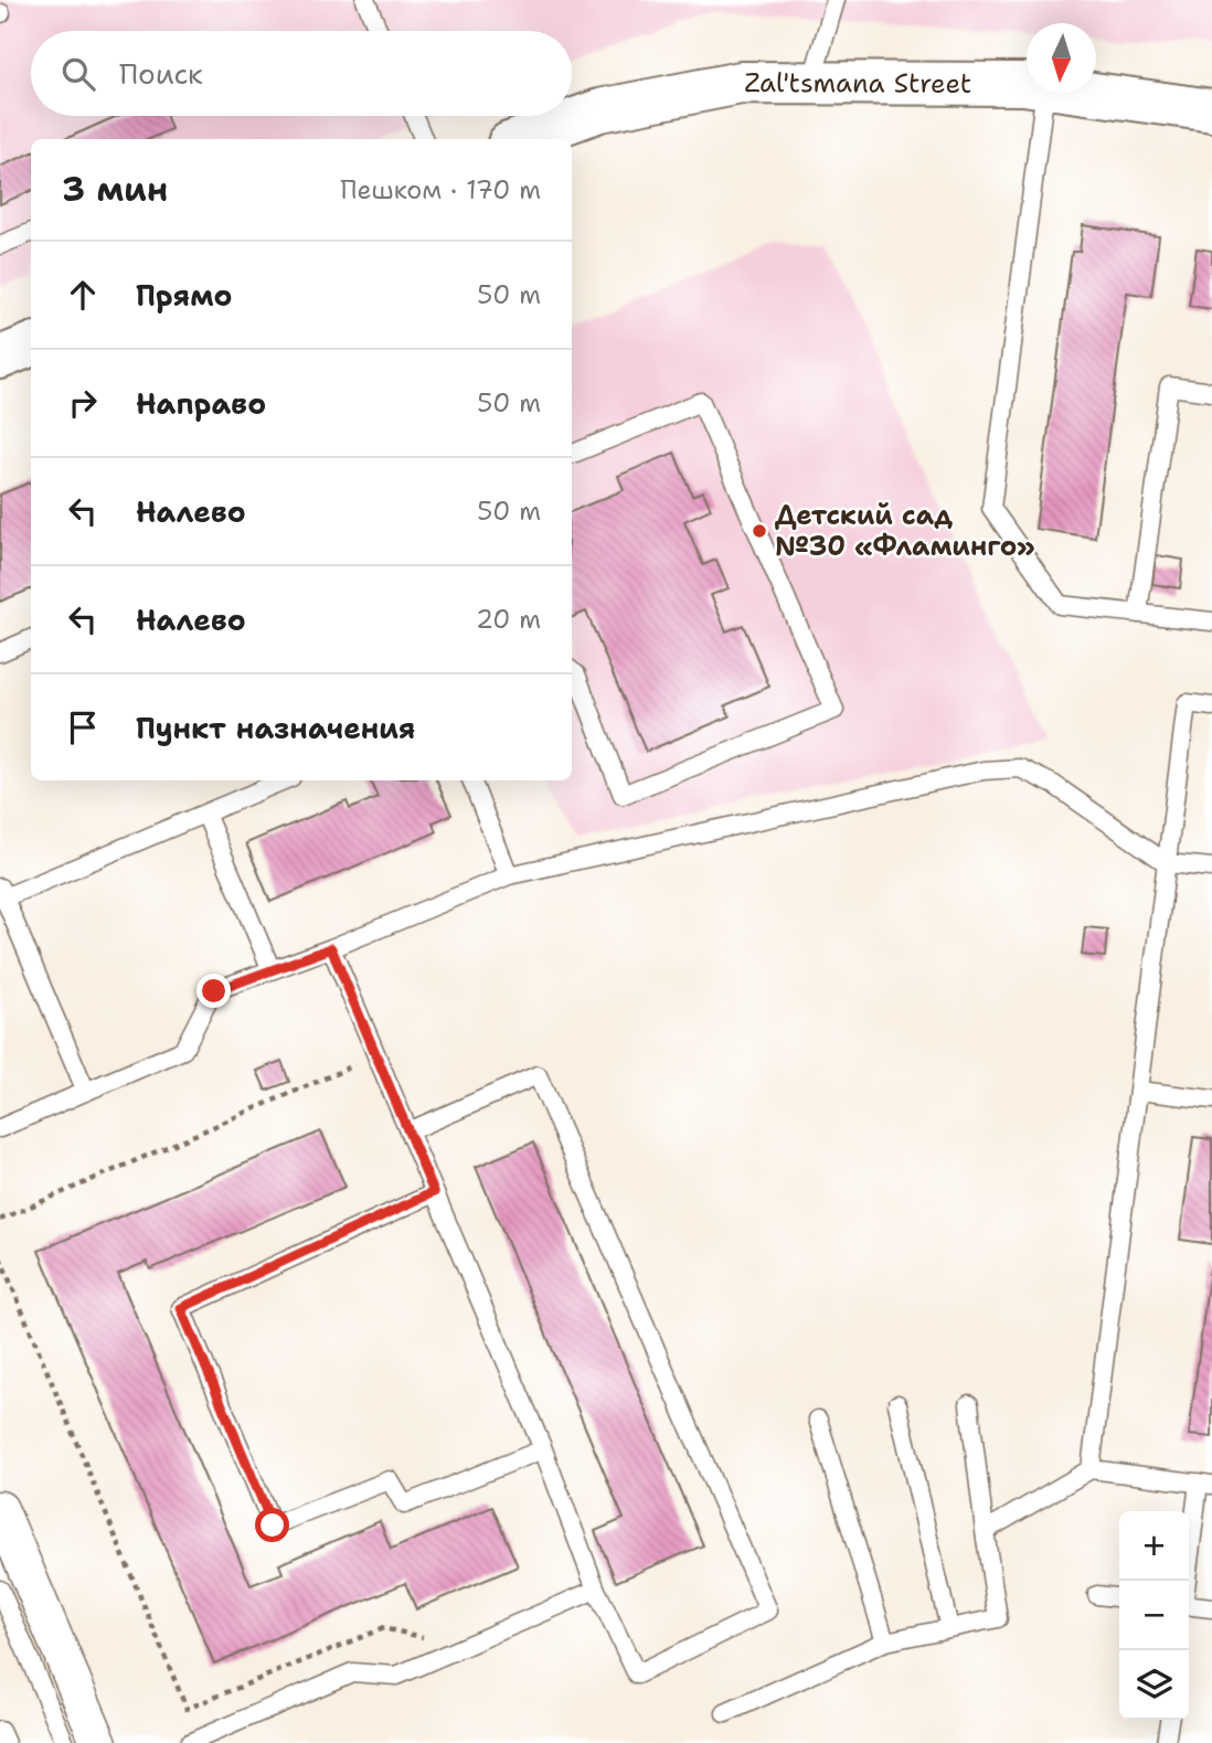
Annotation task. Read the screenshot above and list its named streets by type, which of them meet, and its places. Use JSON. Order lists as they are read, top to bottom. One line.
{"streets":{"street":["Zal'tsmana Street"]},"places":["Детский сад №30 «Фламинго»"],"north":"bottom","page":{"search":"Поиск","heading":["3 мин","Пешком · 170 m"],"list":[["Прямо","50 m"],["Направо","50 m"],["Налево","50 m"],["Налево","20 m"],"Пункт назначения"],"map_buttons":["+","−"]}}
